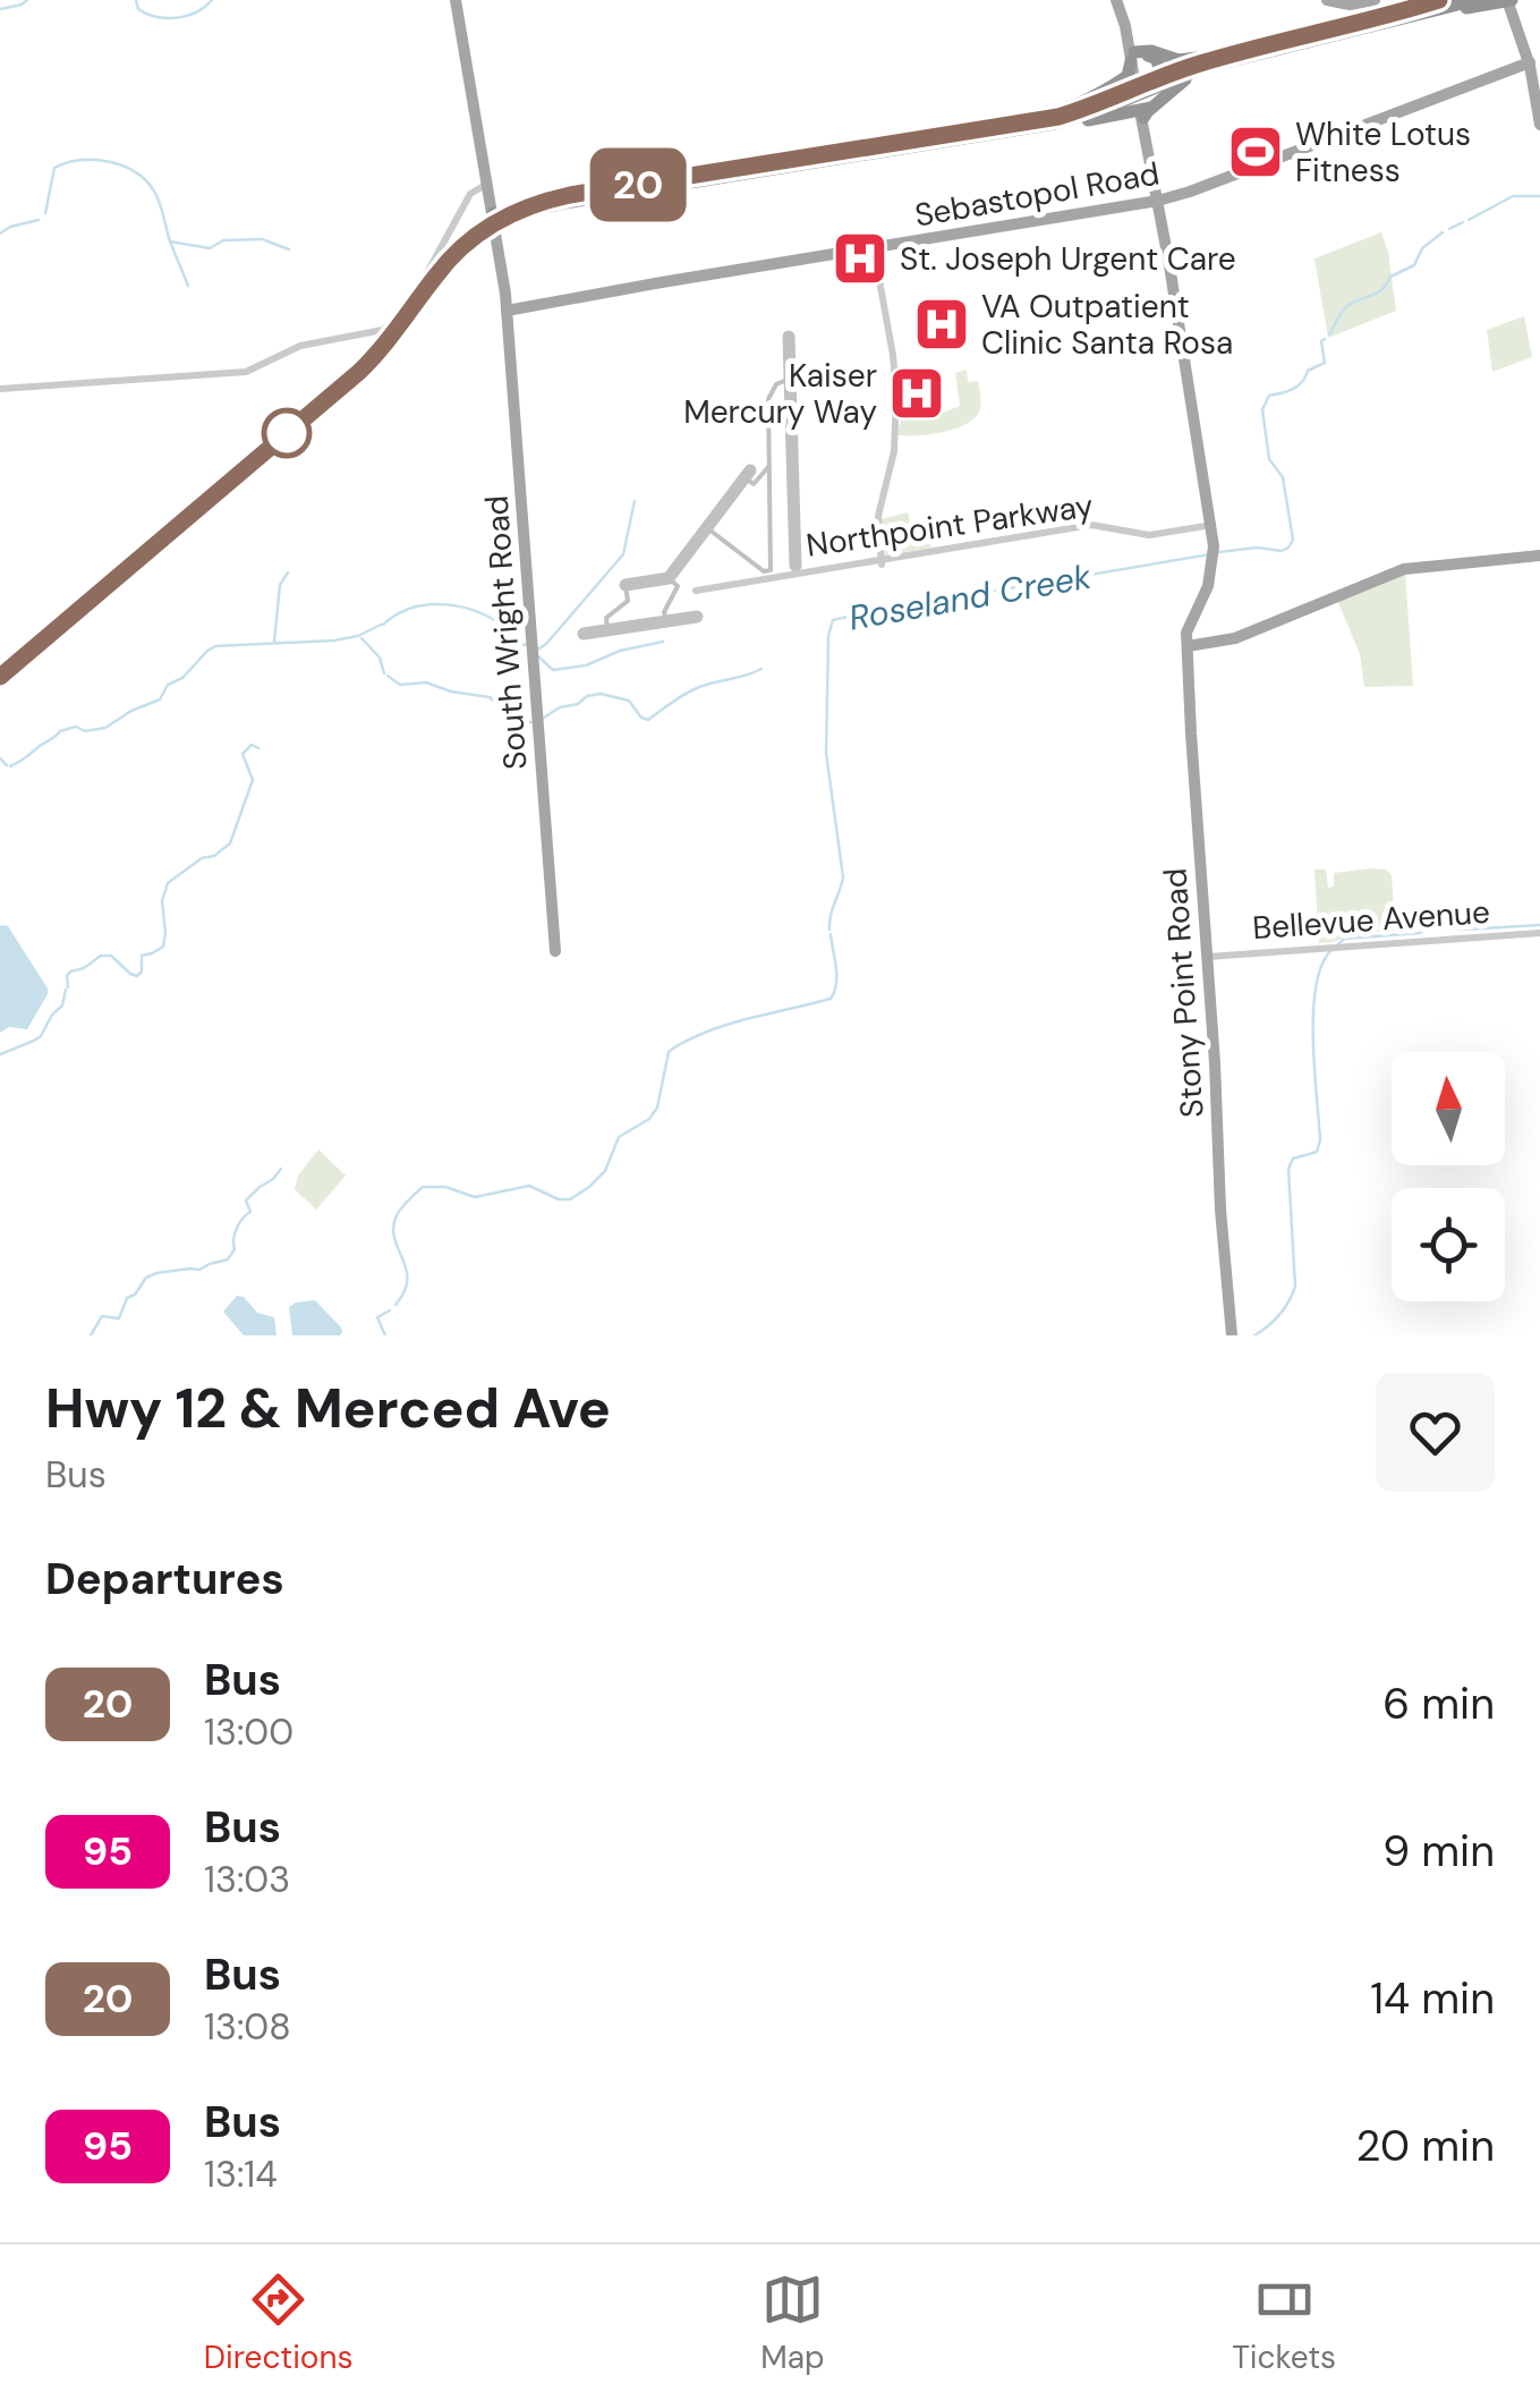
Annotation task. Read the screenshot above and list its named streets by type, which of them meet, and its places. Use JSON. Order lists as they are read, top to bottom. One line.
{"streets":{"main road":["Sebastopol Road","South Wright Road","Stony Point Road"],"street":["Northpoint Parkway","Bellevue Avenue"]},"crossings":[["Sebastopol Road","South Wright Road"],["Sebastopol Road","Stony Point Road"],["Northpoint Parkway","Stony Point Road"],["Bellevue Avenue","Stony Point Road"]],"water":["Roseland Creek"],"places":{"sports":["White Lotus Fitness"],"hospital":["St. Joseph Urgent Care","VA Outpatient Clinic Santa Rosa","Kaiser Mercury Way"]},"lines":["bus line 20"],"north":"top","page":{"on_map":"20","heading":[["Hwy 12 & Merced Ave","Bus"],"Departures"],"list":[{"mark":"20","name":"Bus","note":"13:00","value":"6 min"},{"mark":"95","name":"Bus","note":"13:03","value":"9 min"},{"mark":"20","name":"Bus","note":"13:08","value":"14 min"},{"mark":"95","name":"Bus","note":"13:14","value":"20 min"}],"tabs":["Directions","Map","Tickets"]}}
